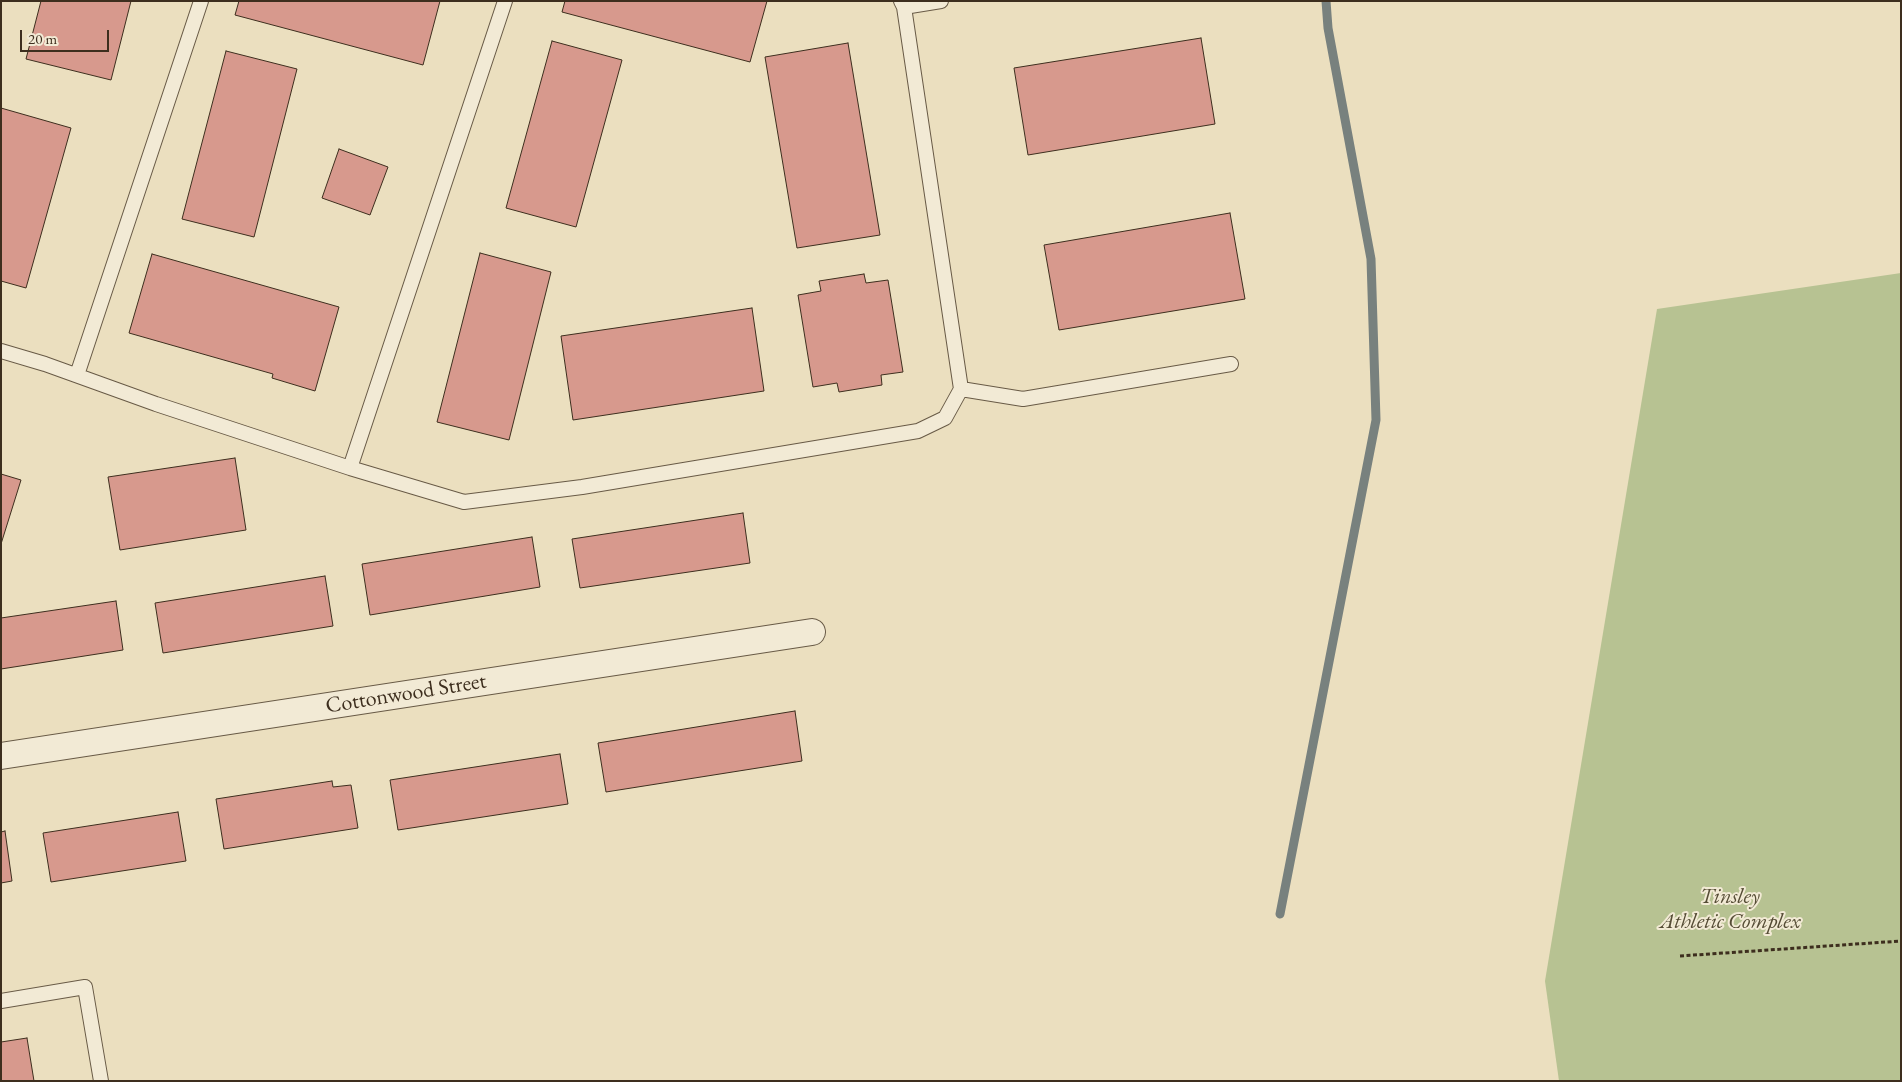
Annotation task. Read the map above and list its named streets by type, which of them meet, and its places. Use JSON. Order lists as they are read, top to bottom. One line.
{"streets":{"street":["Cottonwood Street"]},"parks":["Tinsley Athletic Complex"],"scale_bar":"20 m"}
